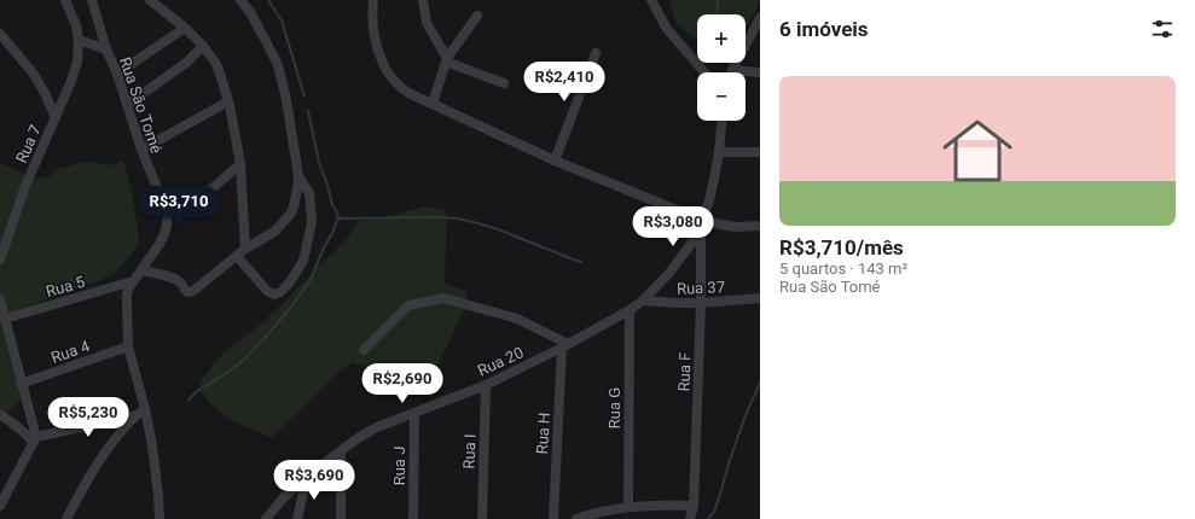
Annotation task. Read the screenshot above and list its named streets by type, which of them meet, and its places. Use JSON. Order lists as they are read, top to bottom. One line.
{"streets":{"street":["Rua São Tomé","Rua 7","Rua 5","Rua 37","Rua 4","Rua 20","Rua F","Rua G","Rua H","Rua I","Rua J"]},"crossings":[["Rua São Tomé","Rua 5"],["Rua São Tomé","Rua 4"],["Rua 37","Rua 20"],["Rua 37","Rua F"],["Rua 20","Rua F"],["Rua 20","Rua G"],["Rua 20","Rua H"],["Rua 20","Rua I"],["Rua 20","Rua J"]],"page":{"heading":"6 imóveis","map_buttons":["+","−"],"list":[{"name":"R$3,710/mês","note":"5 quartos · 143 m² · Rua São Tomé"}],"price":["R$2,410","R$3,710","R$3,080","R$2,690","R$5,230","R$3,690"]}}
